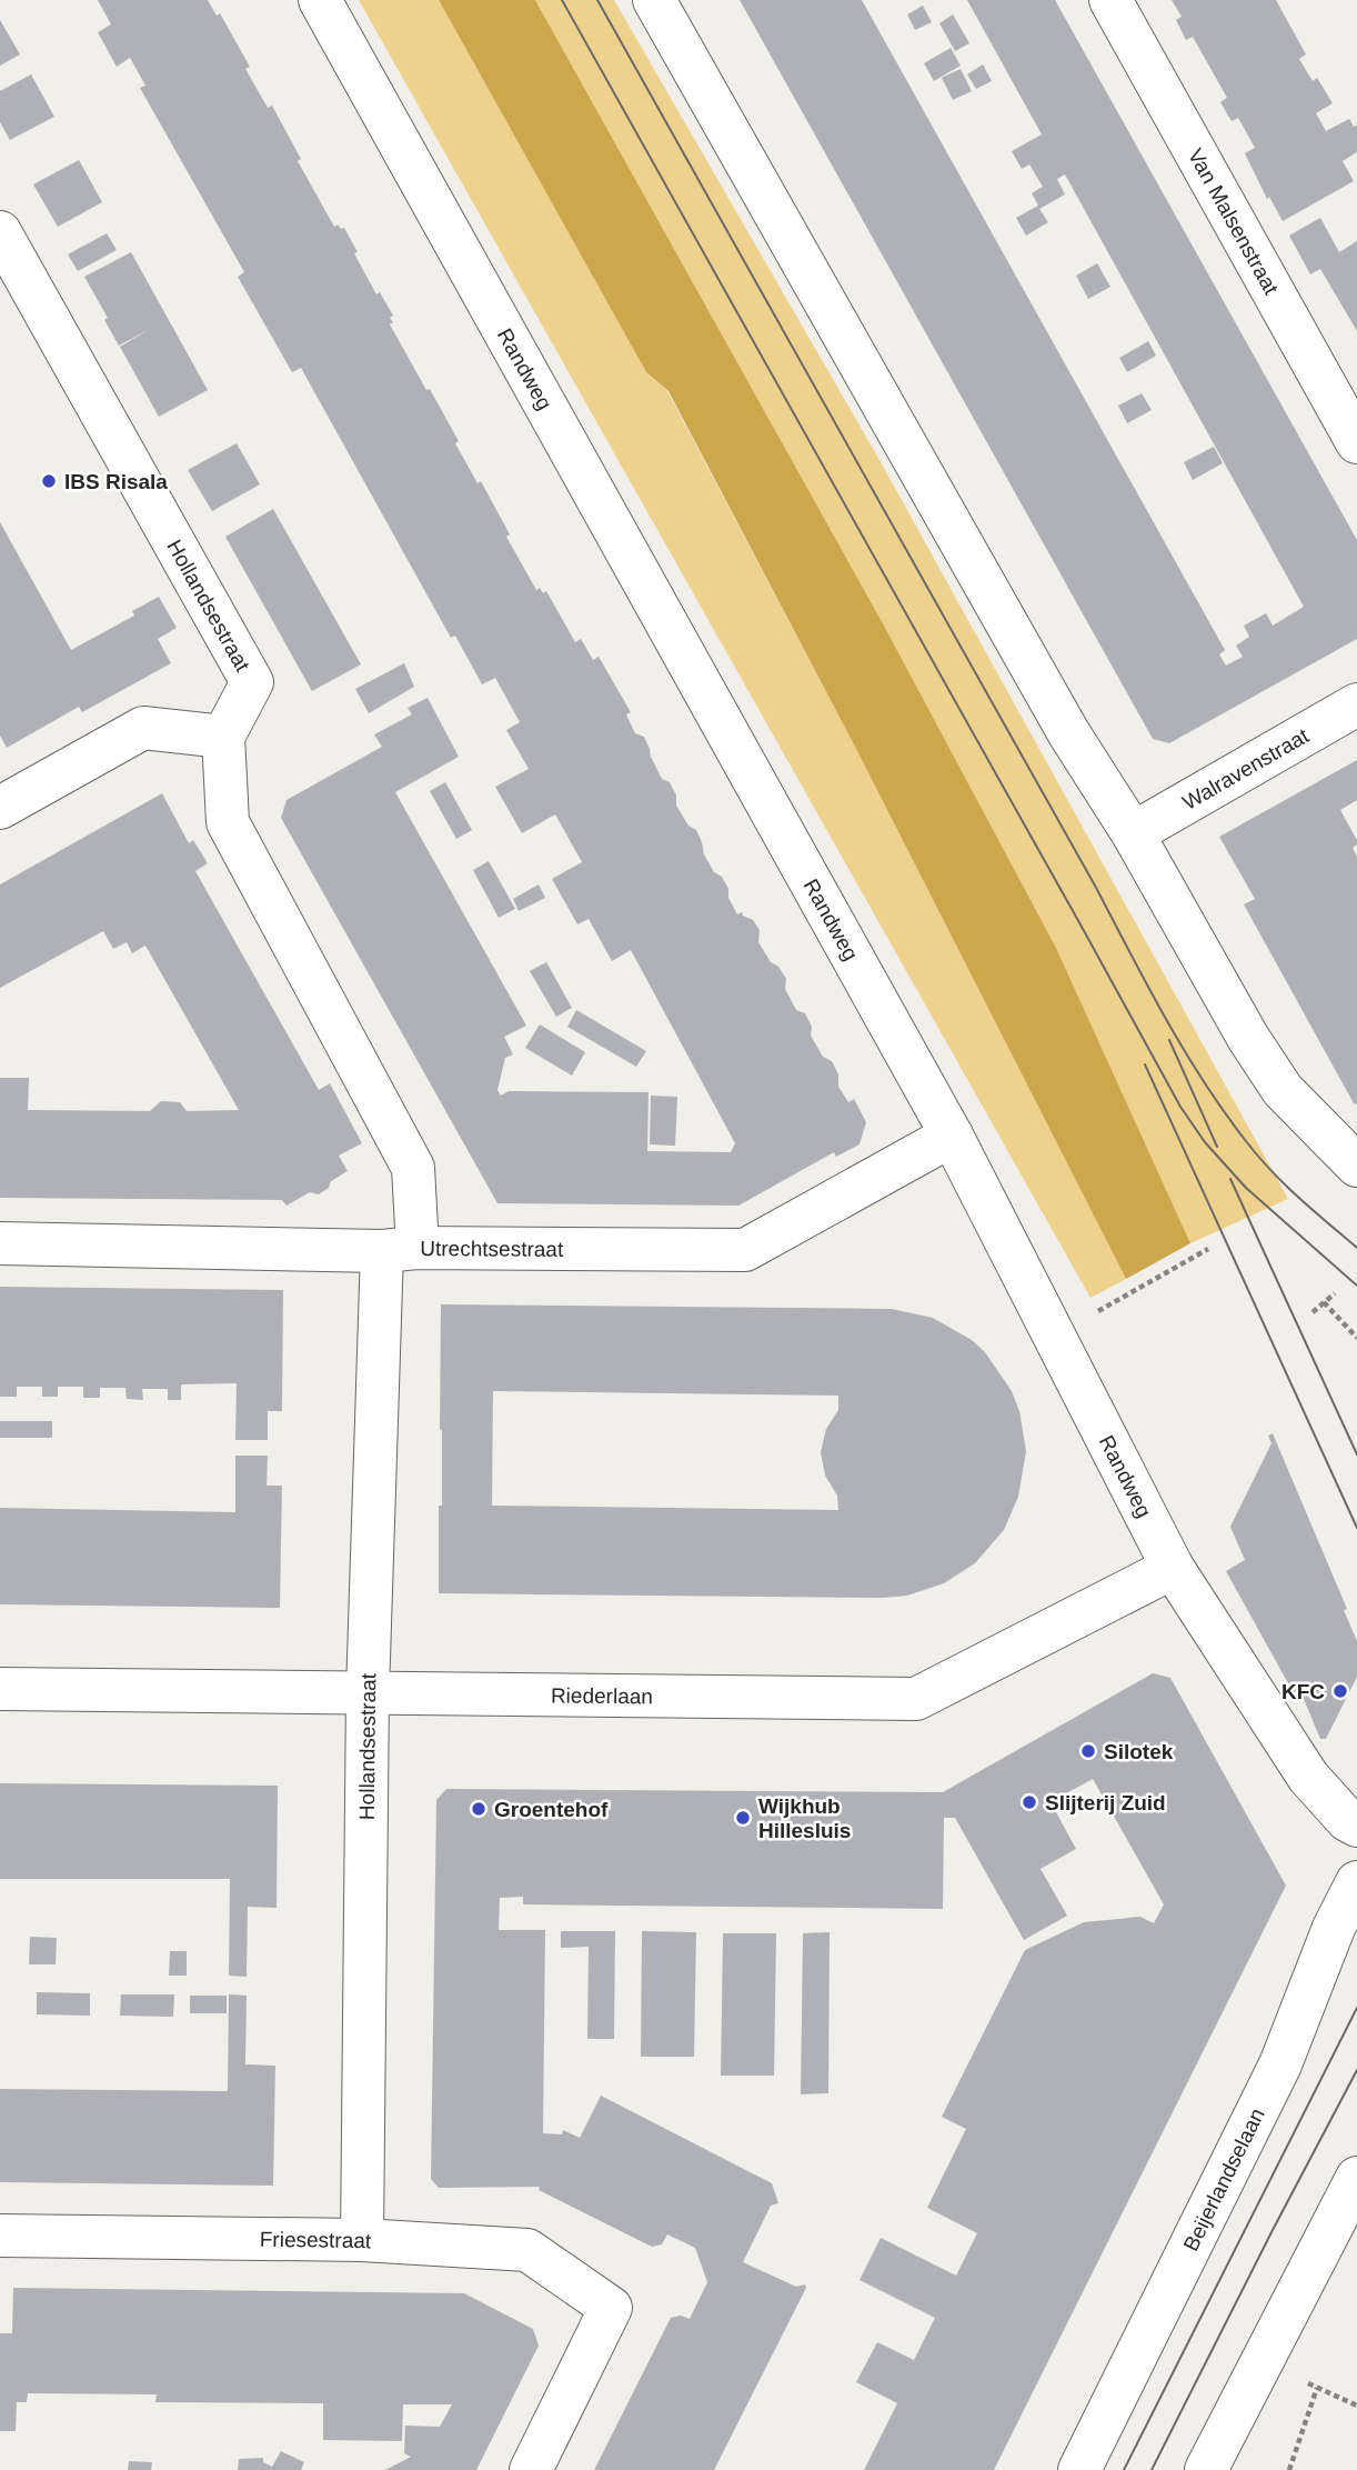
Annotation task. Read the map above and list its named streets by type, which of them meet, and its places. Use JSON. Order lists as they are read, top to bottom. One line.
{"streets":{"street":["Van Malsenstraat","Randweg","Hollandsestraat","Walravenstraat","Utrechtsestraat","Riederlaan","Beijerlandselaan","Friesestraat"]},"crossings":[["Randweg","Utrechtsestraat"],["Randweg","Riederlaan"],["Hollandsestraat","Utrechtsestraat"],["Hollandsestraat","Riederlaan"],["Hollandsestraat","Friesestraat"]],"places":["IBS Risala","KFC","Silotek","Slijterij Zuid","Groentehof","Wijkhub Hillesluis"]}
